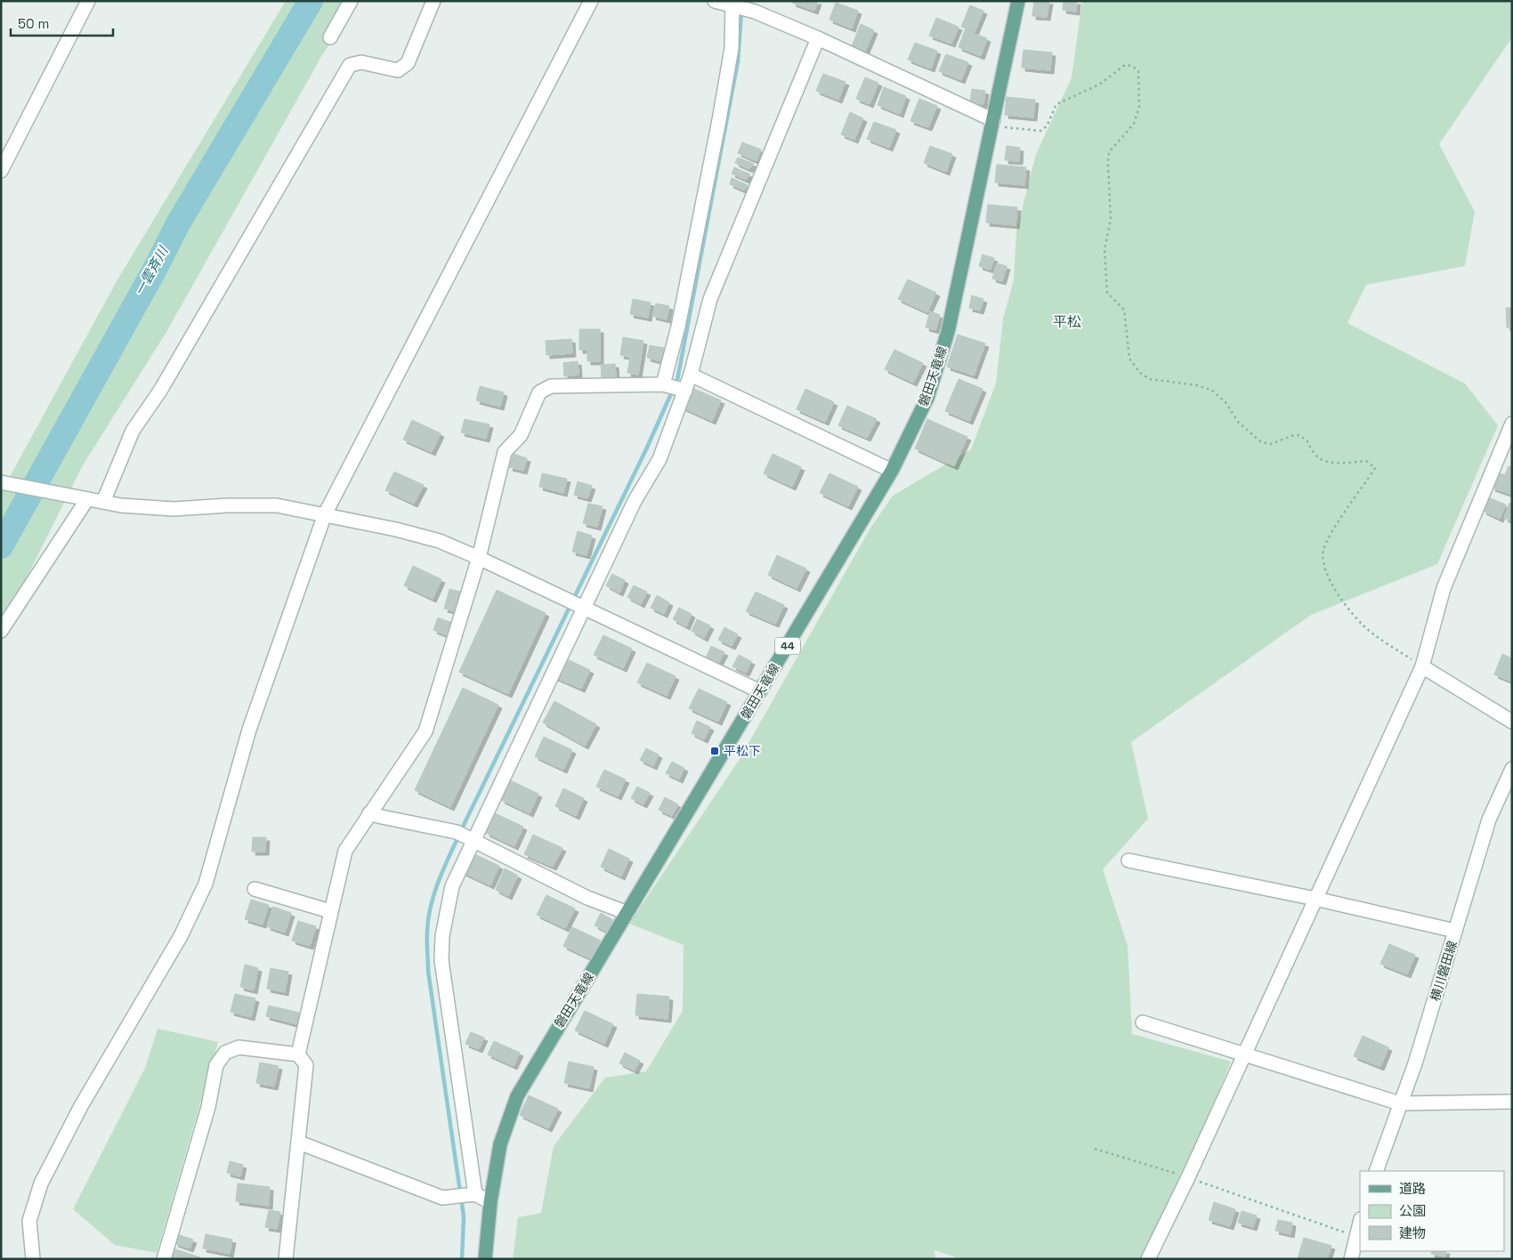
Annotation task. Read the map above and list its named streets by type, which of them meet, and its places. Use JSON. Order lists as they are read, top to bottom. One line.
{"streets":{"main road":["磐田天竜線","44"],"street":["横川磐田線"]},"districts":["平松"],"water":["一雲斉川"],"places":{"transit":["平松下"]},"legend":["道路","公園","建物"],"scale_bar":"50 m"}
